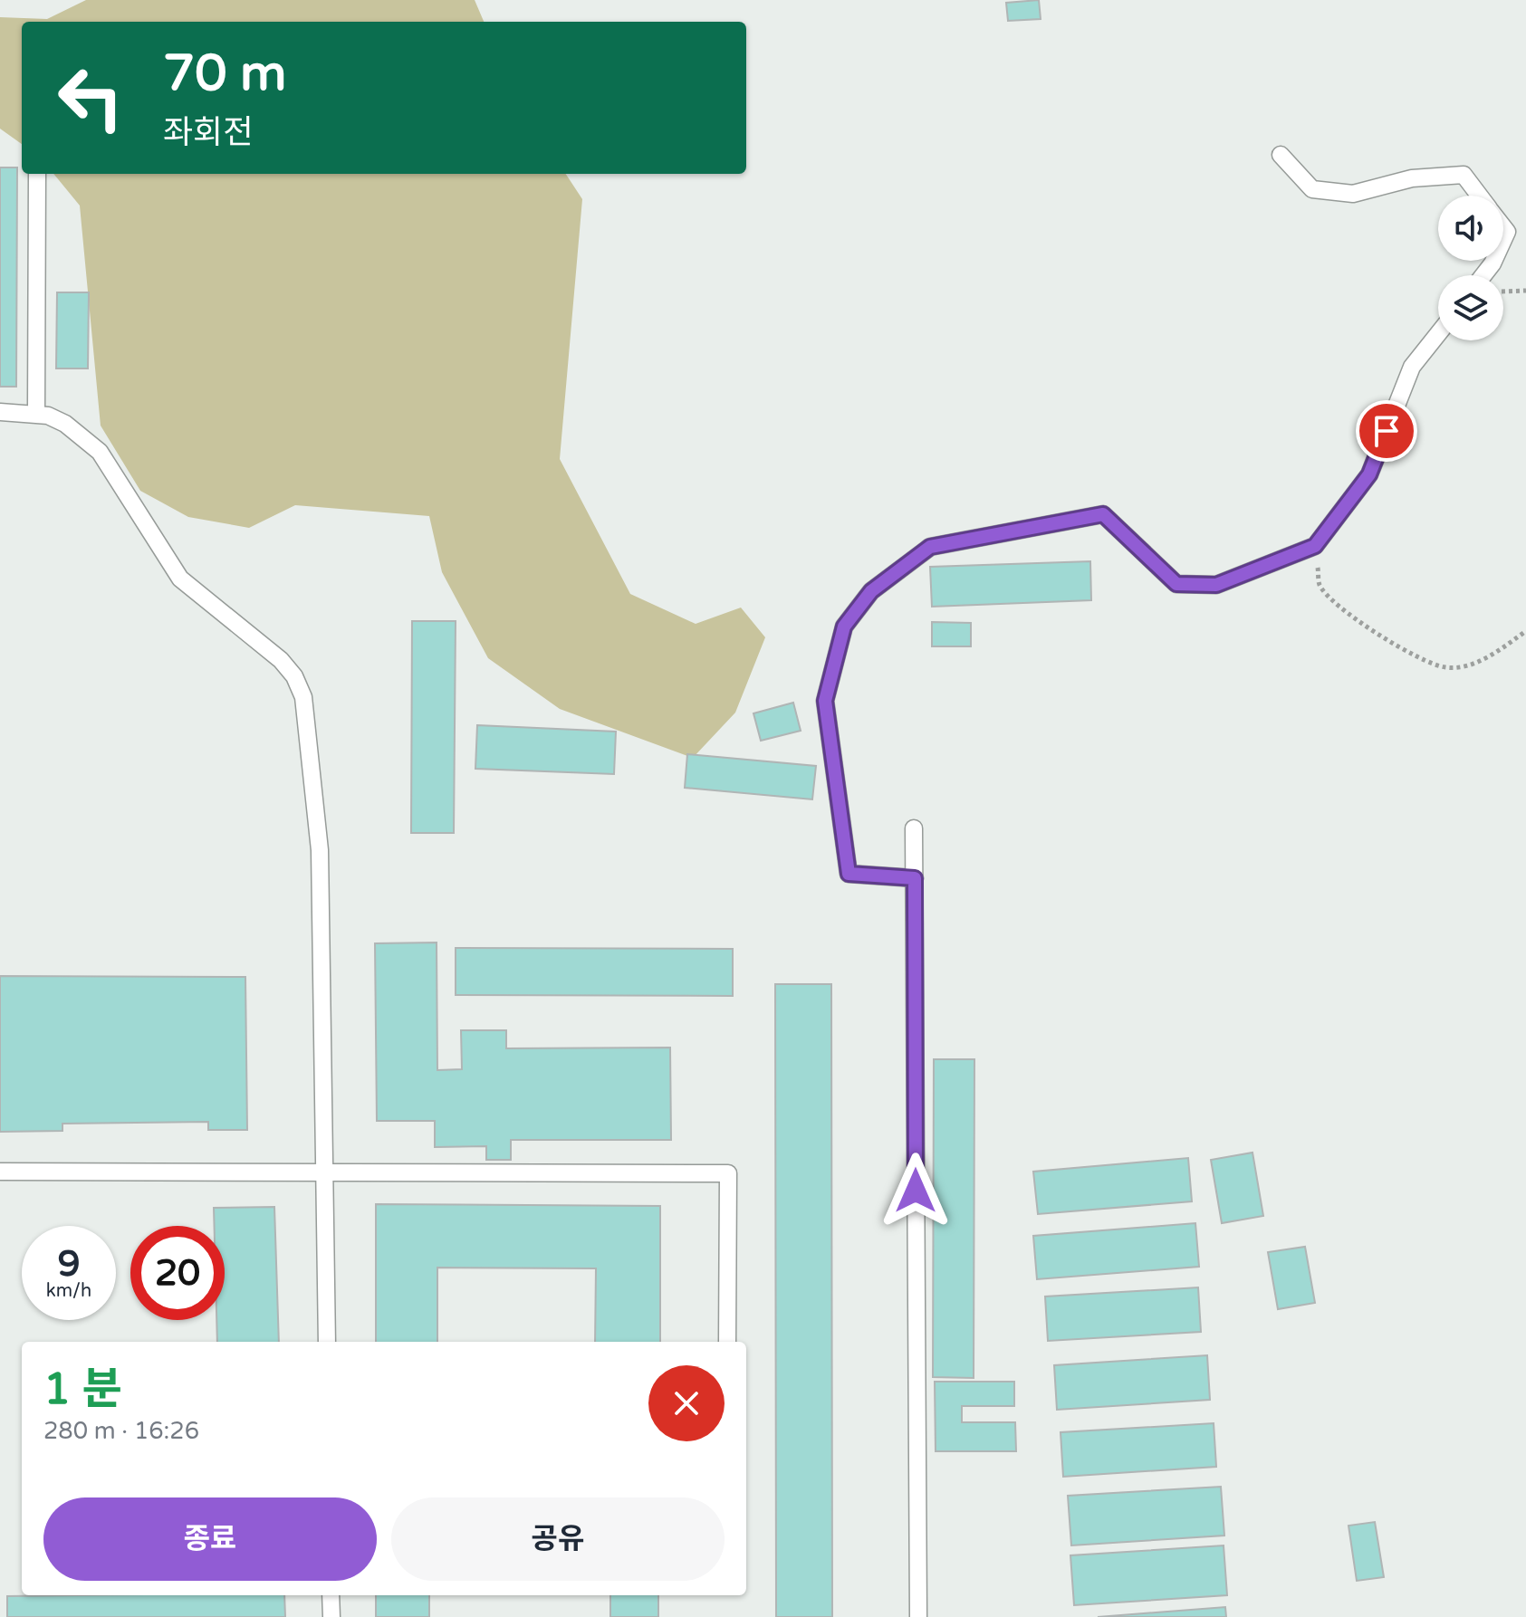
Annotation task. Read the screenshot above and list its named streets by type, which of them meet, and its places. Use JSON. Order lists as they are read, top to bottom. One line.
{"page":{"turn":["70 m","좌회전"],"speed":"9 km/h","limit":"20","heading":["1 분","280 m · 16:26"],"buttons":["종료","공유"]}}
